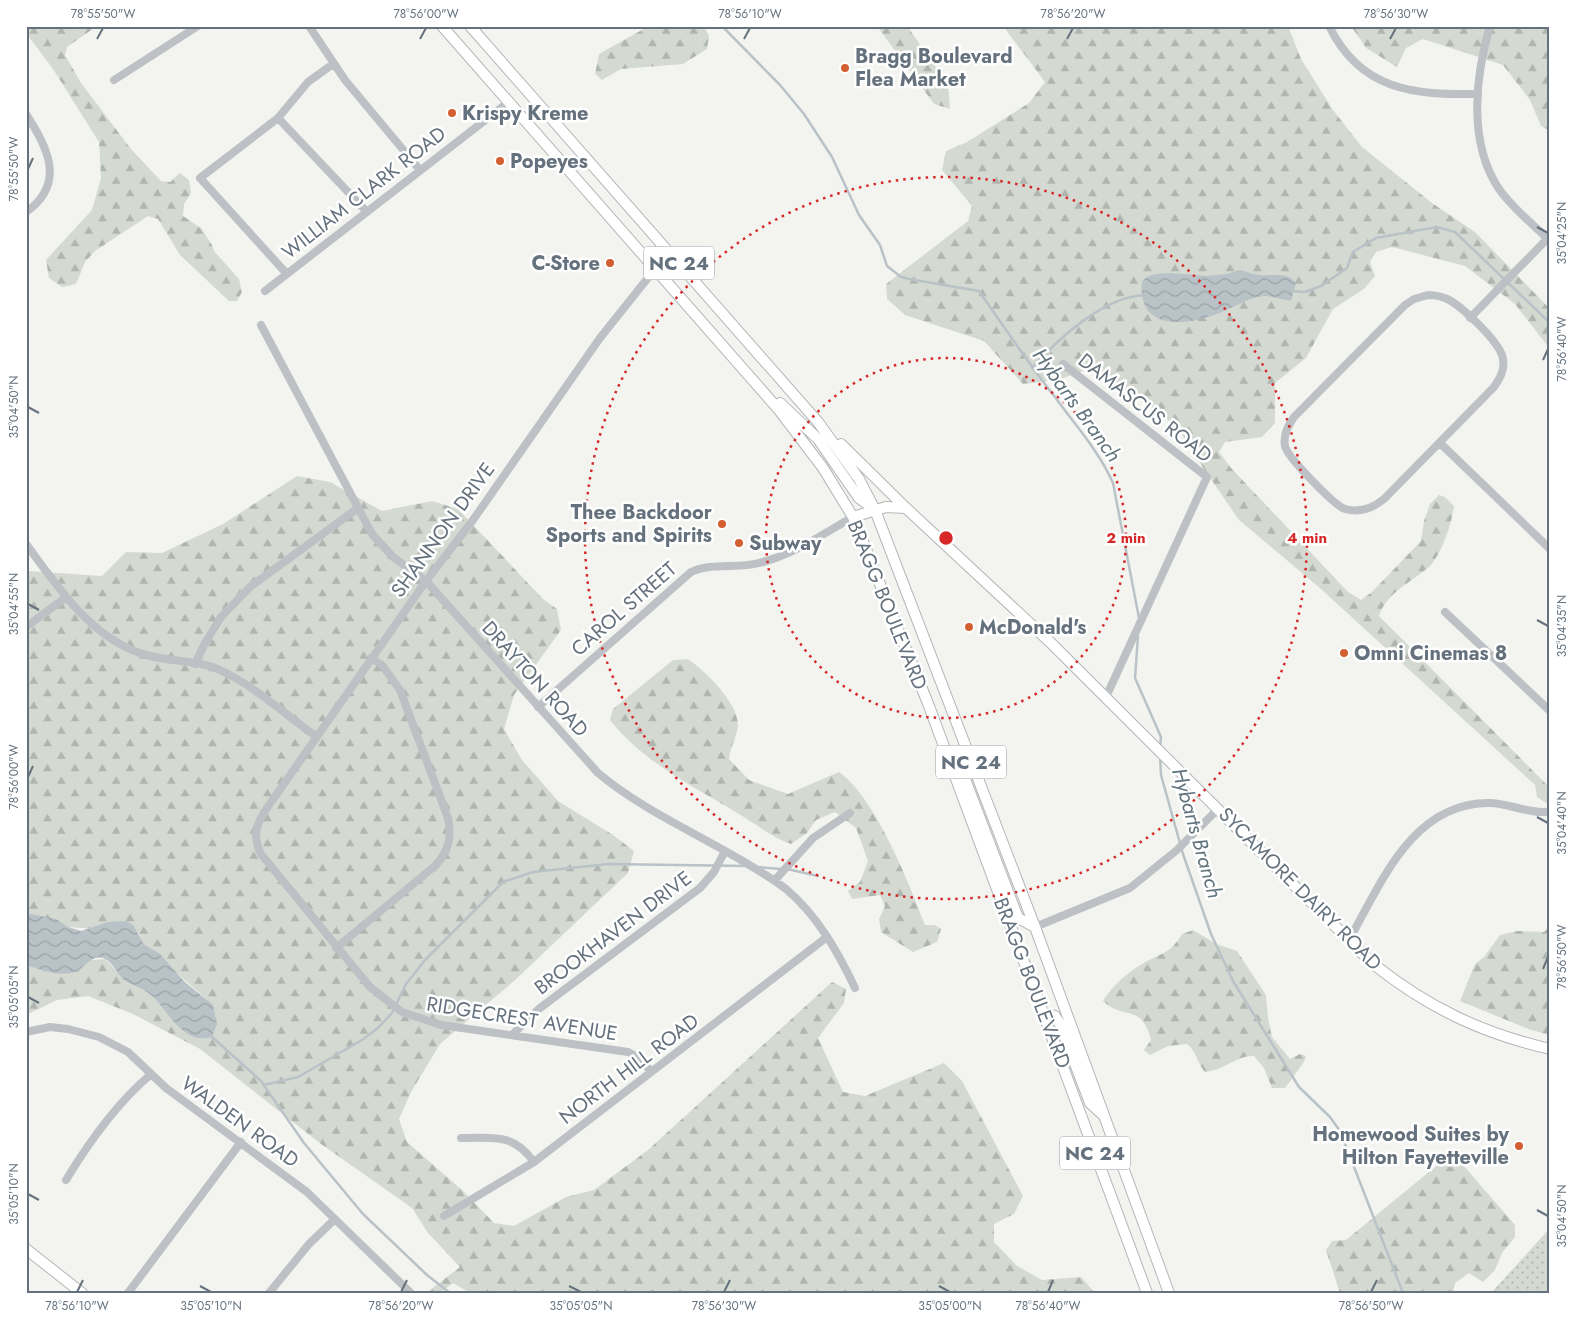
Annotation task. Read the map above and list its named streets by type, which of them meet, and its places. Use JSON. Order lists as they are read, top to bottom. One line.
{"streets":{"main road":["NC 24","BRAGG BOULEVARD","SYCAMORE DAIRY ROAD"],"street":["WILLIAM CLARK ROAD","DAMASCUS ROAD","SHANNON DRIVE","CAROL STREET","DRAYTON ROAD","BROOKHAVEN DRIVE","RIDGECREST AVENUE","NORTH HILL ROAD","WALDEN ROAD"]},"crossings":[["WILLIAM CLARK ROAD","BRAGG BOULEVARD"],["DAMASCUS ROAD","SYCAMORE DAIRY ROAD"],["SHANNON DRIVE","BRAGG BOULEVARD"],["SHANNON DRIVE","DRAYTON ROAD"],["SHANNON DRIVE","RIDGECREST AVENUE"],["BRAGG BOULEVARD","CAROL STREET"],["BRAGG BOULEVARD","SYCAMORE DAIRY ROAD"],["CAROL STREET","DRAYTON ROAD"],["DRAYTON ROAD","BROOKHAVEN DRIVE"],["DRAYTON ROAD","NORTH HILL ROAD"],["BROOKHAVEN DRIVE","RIDGECREST AVENUE"],["RIDGECREST AVENUE","NORTH HILL ROAD"]],"water":["Hybarts Branch"],"places":["Bragg Boulevard Flea Market","Krispy Kreme","Popeyes","C-Store","Thee Backdoor Sports and Spirits","Subway","McDonald's","Omni Cinemas 8","Homewood Suites by Hilton Fayetteville"],"coordinates":["78°55'50\"W","78°56'00\"W","78°56'10\"W","78°56'20\"W","78°56'30\"W","35°04'25\"N","78°56'40\"W","35°04'50\"N","35°04'55\"N","35°04'35\"N","35°04'40\"N","78°56'50\"W","35°05'05\"N","35°05'10\"N","35°05'00\"N"],"rings":["2 min","4 min"]}
